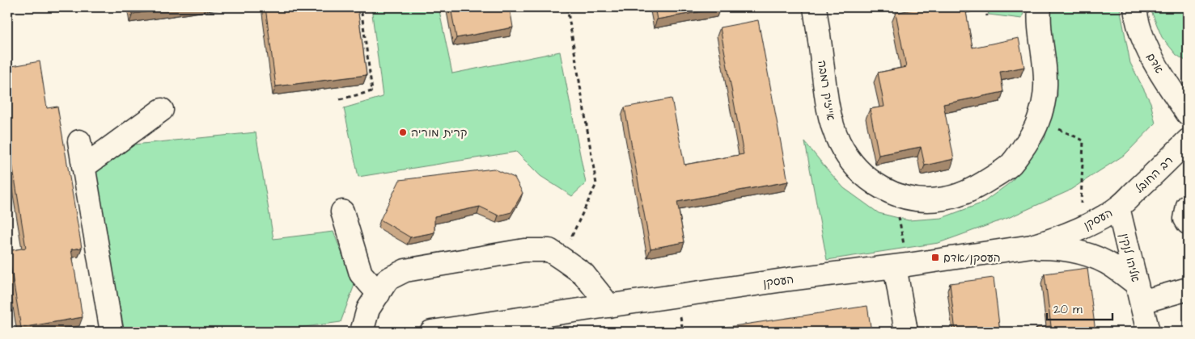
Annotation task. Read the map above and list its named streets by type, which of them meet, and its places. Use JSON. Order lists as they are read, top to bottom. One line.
{"streets":{"street":["אדם","אייזיק רמבה","רב החובל","העסקן","אליהו לנקין"]},"crossings":[["רב החובל","העסקן"],["רב החובל","אליהו לנקין"],["העסקן","אליהו לנקין"]],"places":{"other":["קרית מוריה"],"transit":["העסקן/אדם"]},"scale_bar":"20 m"}
